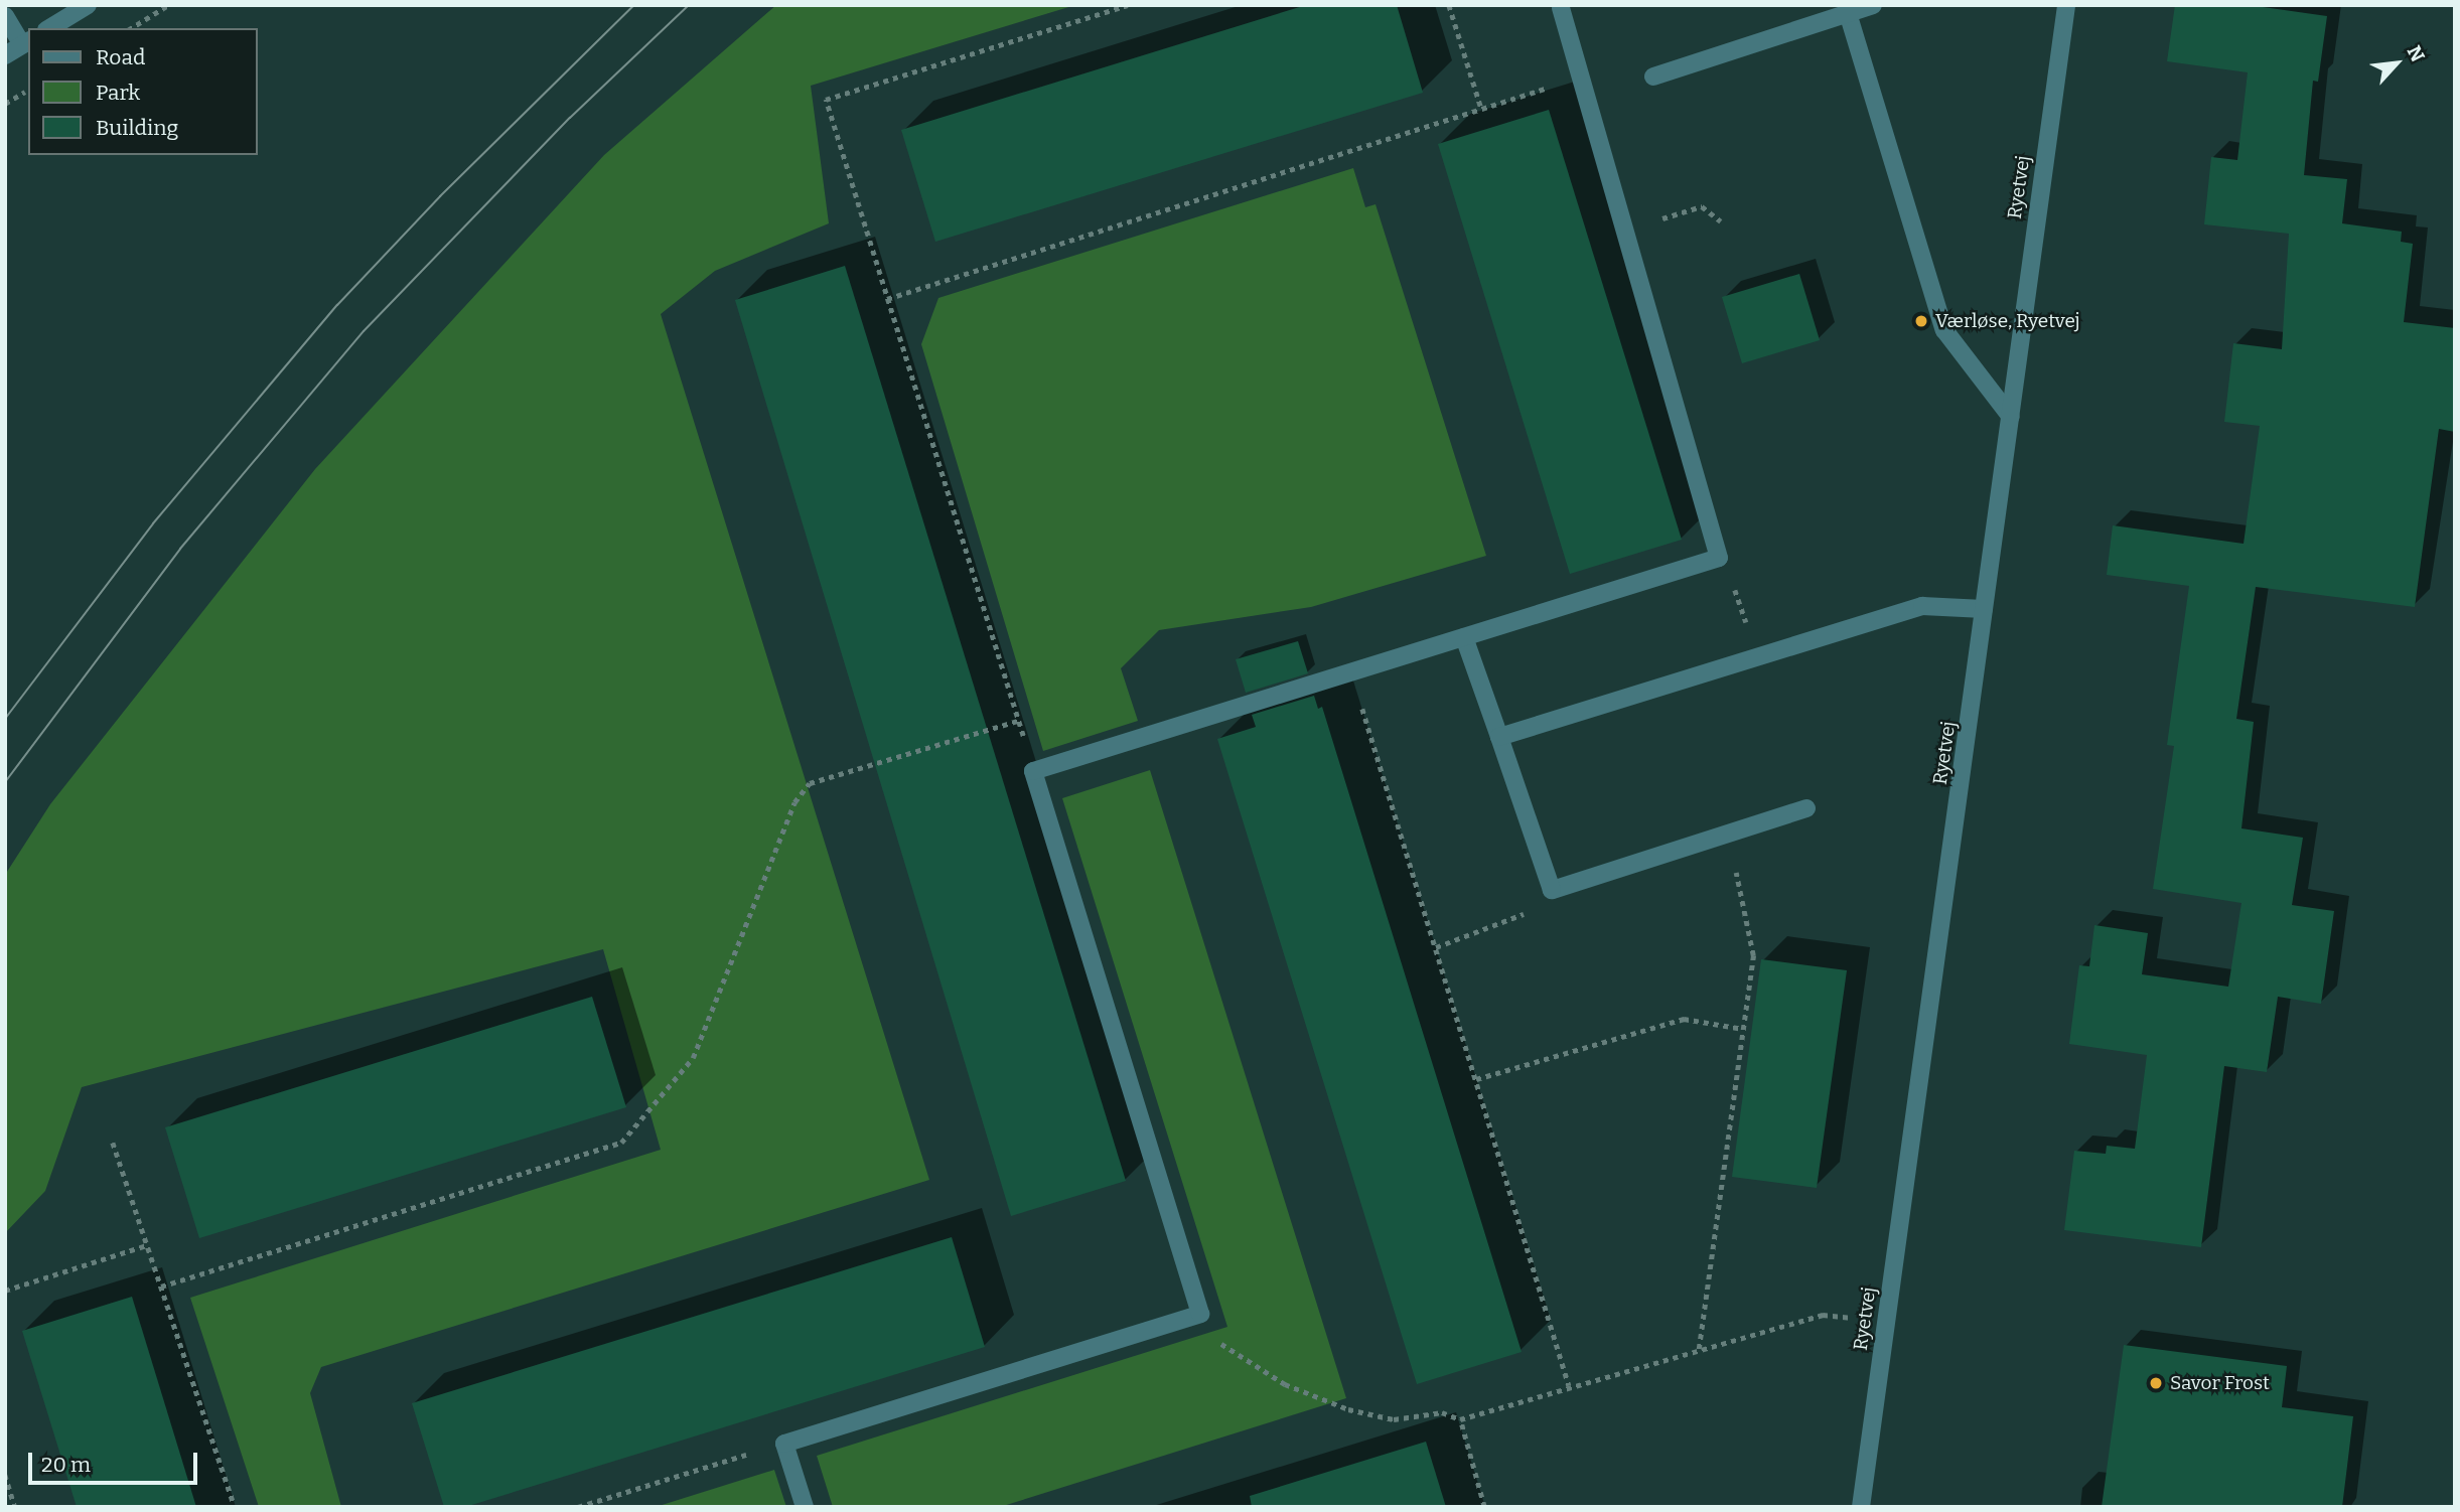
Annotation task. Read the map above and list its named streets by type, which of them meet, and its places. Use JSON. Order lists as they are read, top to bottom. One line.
{"streets":{"street":["Ryetvej"]},"places":["Værløse, Ryetvej","Savor Frost"],"legend":["Road","Park","Building"],"scale_bar":"20 m","north":"top right"}
